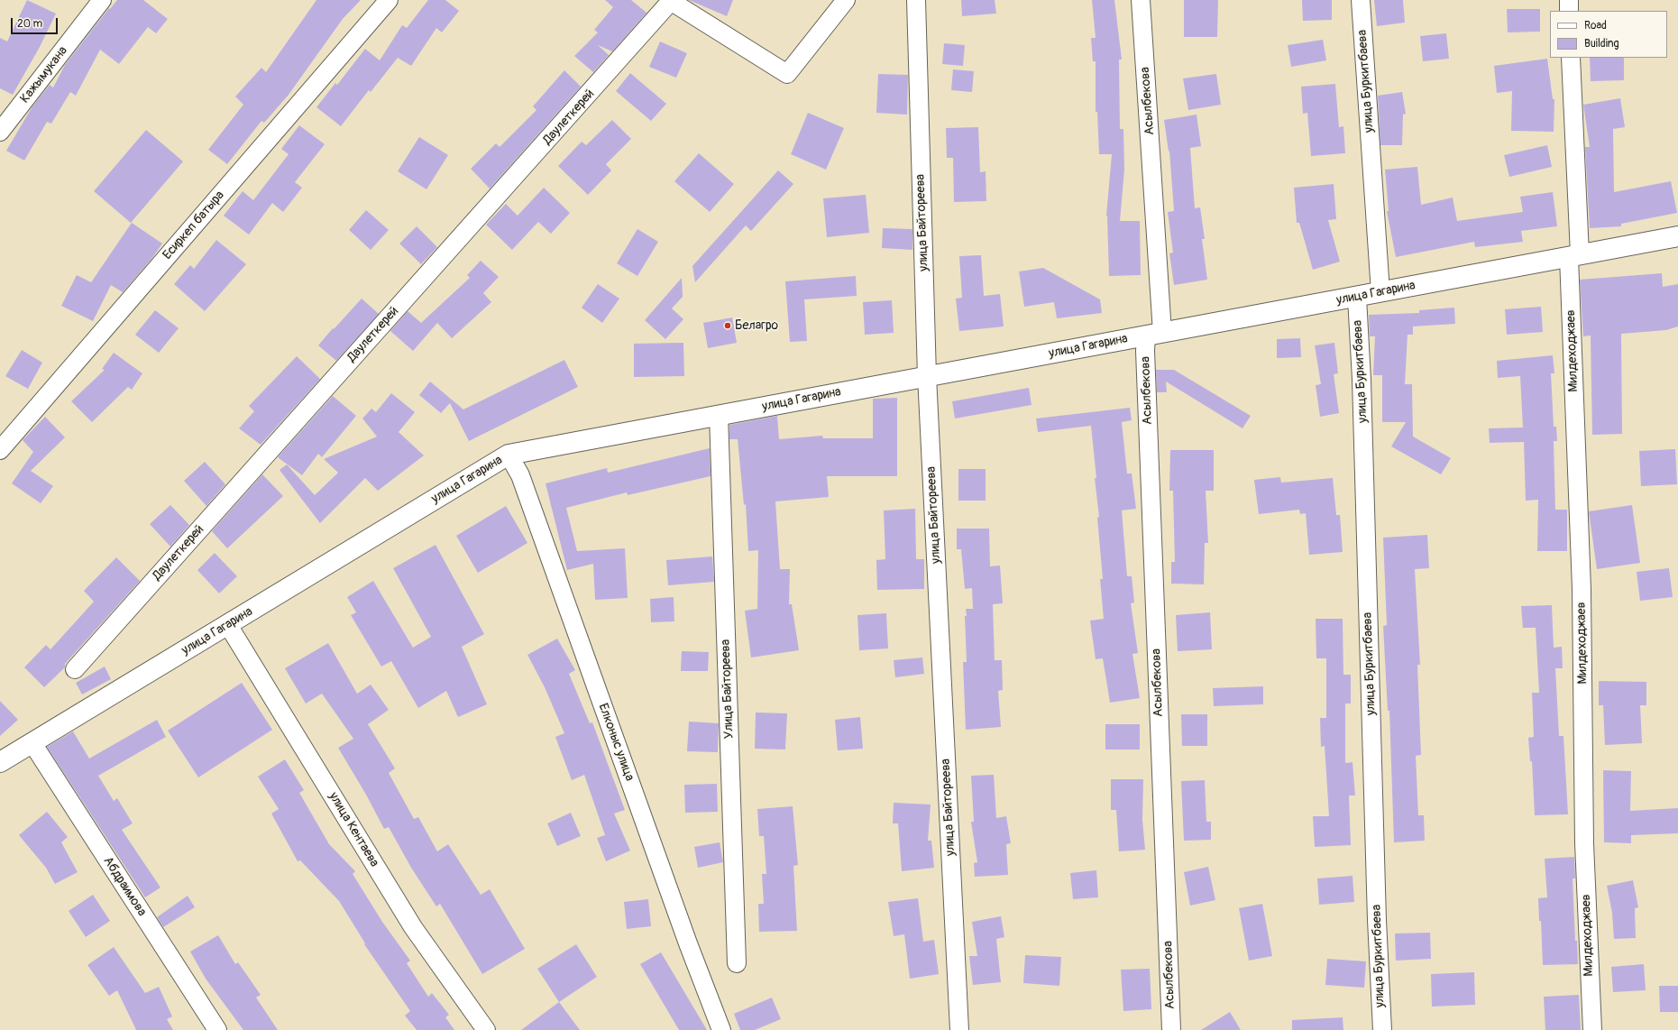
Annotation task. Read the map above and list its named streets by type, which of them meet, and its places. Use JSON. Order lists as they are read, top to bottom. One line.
{"streets":{"main road":["улица Гагарина"],"street":["Кажымукана","улица Буркитбаева","Асылбекова","Даулеткерей","улица Байтореева","Есиркеп батыра","Милдеходжаев","Улица Байтореева","Елконыс улица","улица Кентаева","Абдраимова"]},"crossings":[["улица Буркитбаева","улица Гагарина"],["Асылбекова","улица Гагарина"],["улица Байтореева","улица Гагарина"],["улица Гагарина","Милдеходжаев"],["улица Гагарина","Улица Байтореева"],["улица Гагарина","Елконыс улица"],["улица Гагарина","улица Кентаева"],["улица Гагарина","Абдраимова"]],"places":["Белагро"],"legend":["Road","Building"],"scale_bar":"20 m"}
